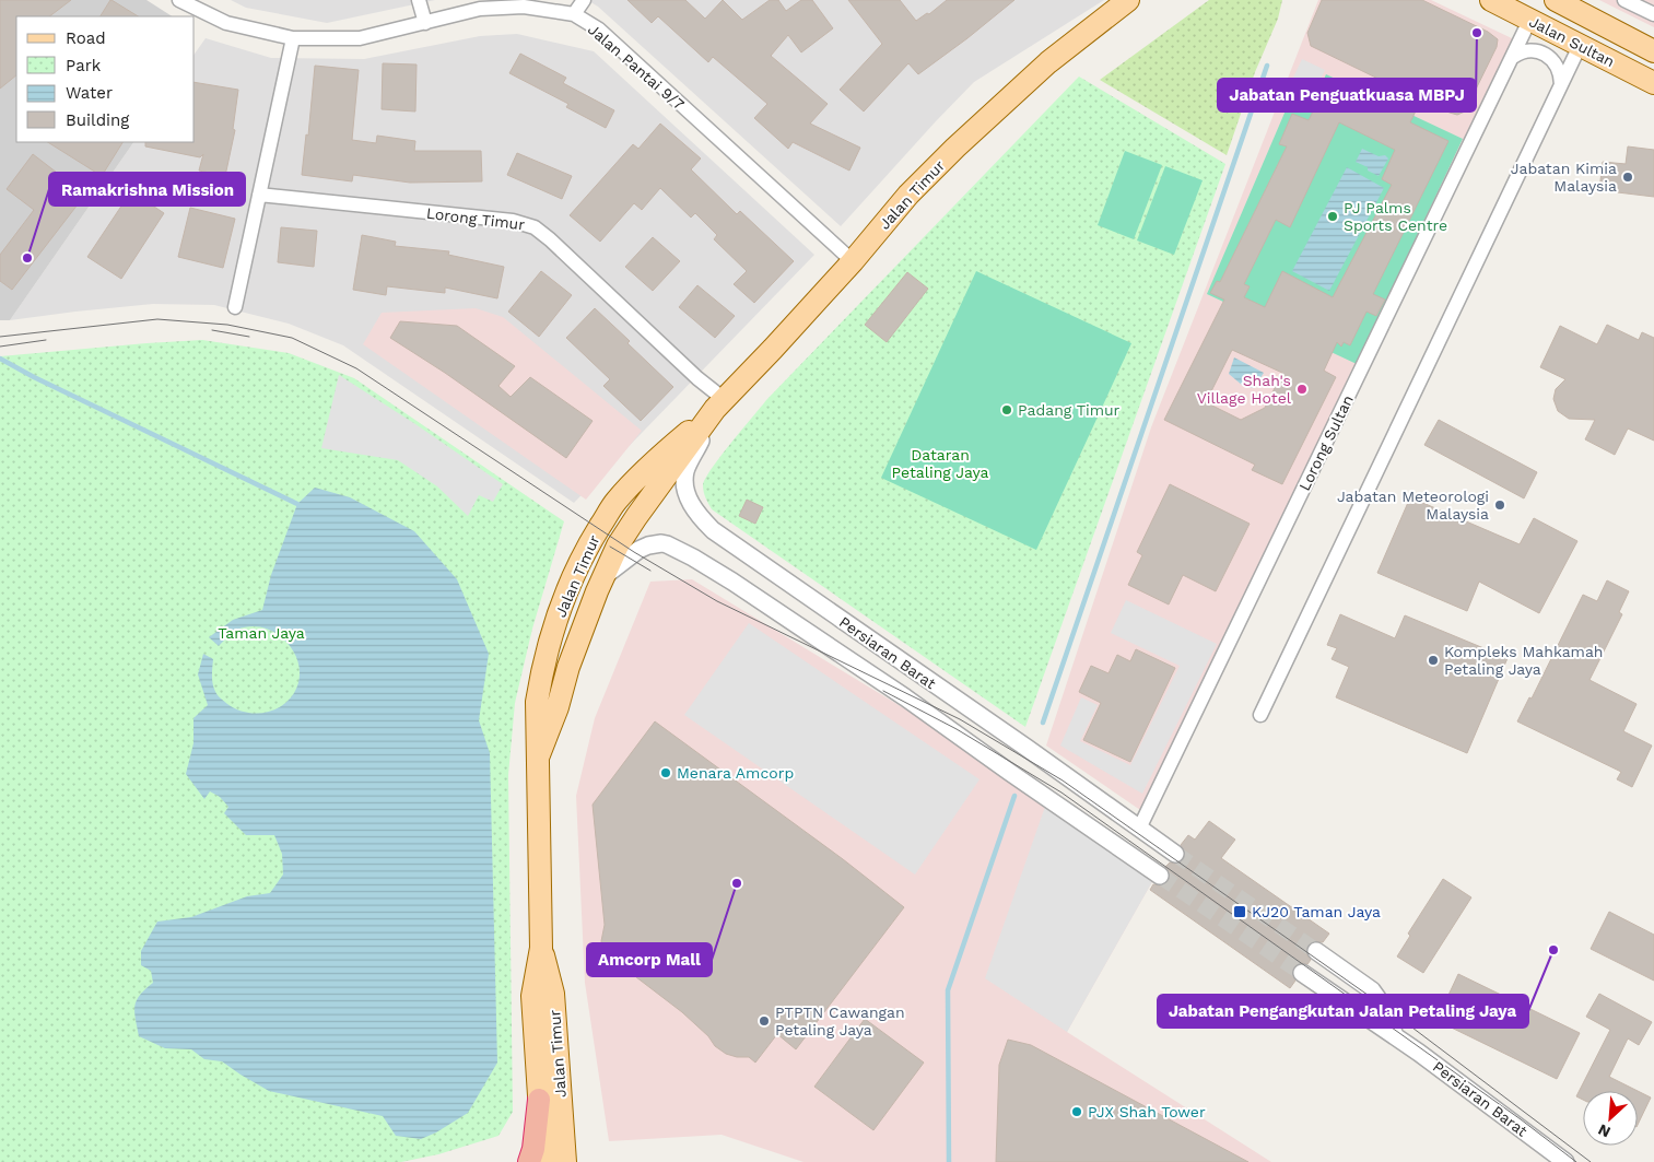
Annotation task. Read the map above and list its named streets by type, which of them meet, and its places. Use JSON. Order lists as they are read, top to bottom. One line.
{"streets":{"main road":["Jalan Sultan","Jalan Timur"],"street":["Jalan Pantai 9/7","Lorong Timur","Lorong Sultan","Persiaran Barat"]},"crossings":[["Jalan Sultan","Lorong Sultan"],["Jalan Pantai 9/7","Jalan Timur"],["Jalan Timur","Lorong Timur"],["Jalan Timur","Persiaran Barat"],["Lorong Timur","Persiaran Barat"],["Lorong Sultan","Persiaran Barat"]],"parks":["Dataran Petaling Jaya","Taman Jaya"],"places":{"other":["Jabatan Penguatkuasa MBPJ","Jabatan Kimia Malaysia","PJ Palms Sports Centre","Ramakrishna Mission","Shah's Village Hotel","Padang Timur","Jabatan Meteorologi Malaysia","Kompleks Mahkamah Petaling Jaya","Menara Amcorp","Amcorp Mall","Jabatan Pengangkutan Jalan Petaling Jaya","PTPTN Cawangan Petaling Jaya","PJX Shah Tower"],"transit":["KJ20 Taman Jaya"]},"legend":["Road","Park","Water","Building"],"north":"bottom left"}
